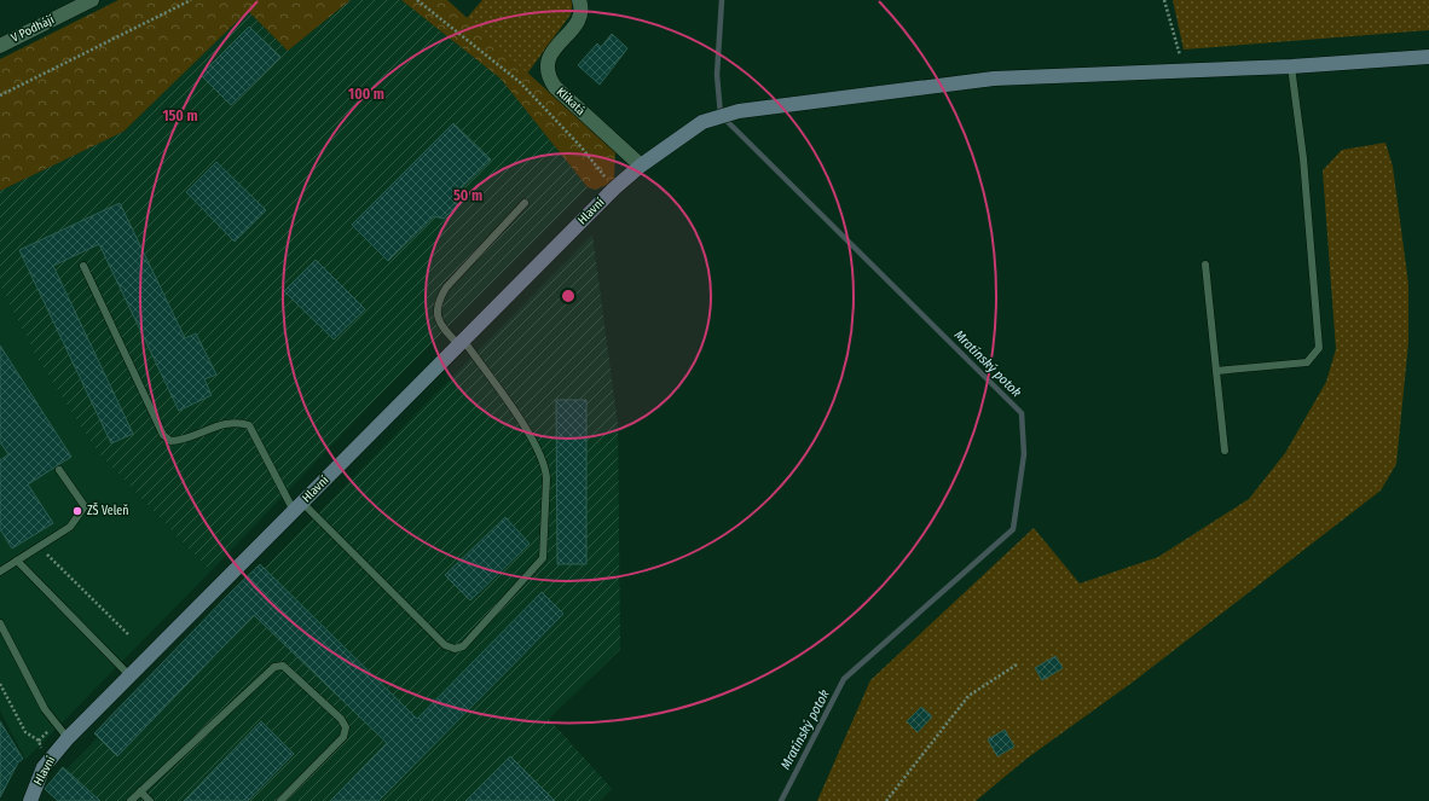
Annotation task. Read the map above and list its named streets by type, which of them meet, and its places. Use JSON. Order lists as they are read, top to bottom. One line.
{"streets":{"street":["V Podhájí","Klikatá","Hlavní"]},"crossings":[["Klikatá","Hlavní"]],"water":["Mratínský potok"],"places":["ZŠ Veleň"],"rings":["100 m","150 m","50 m"]}
